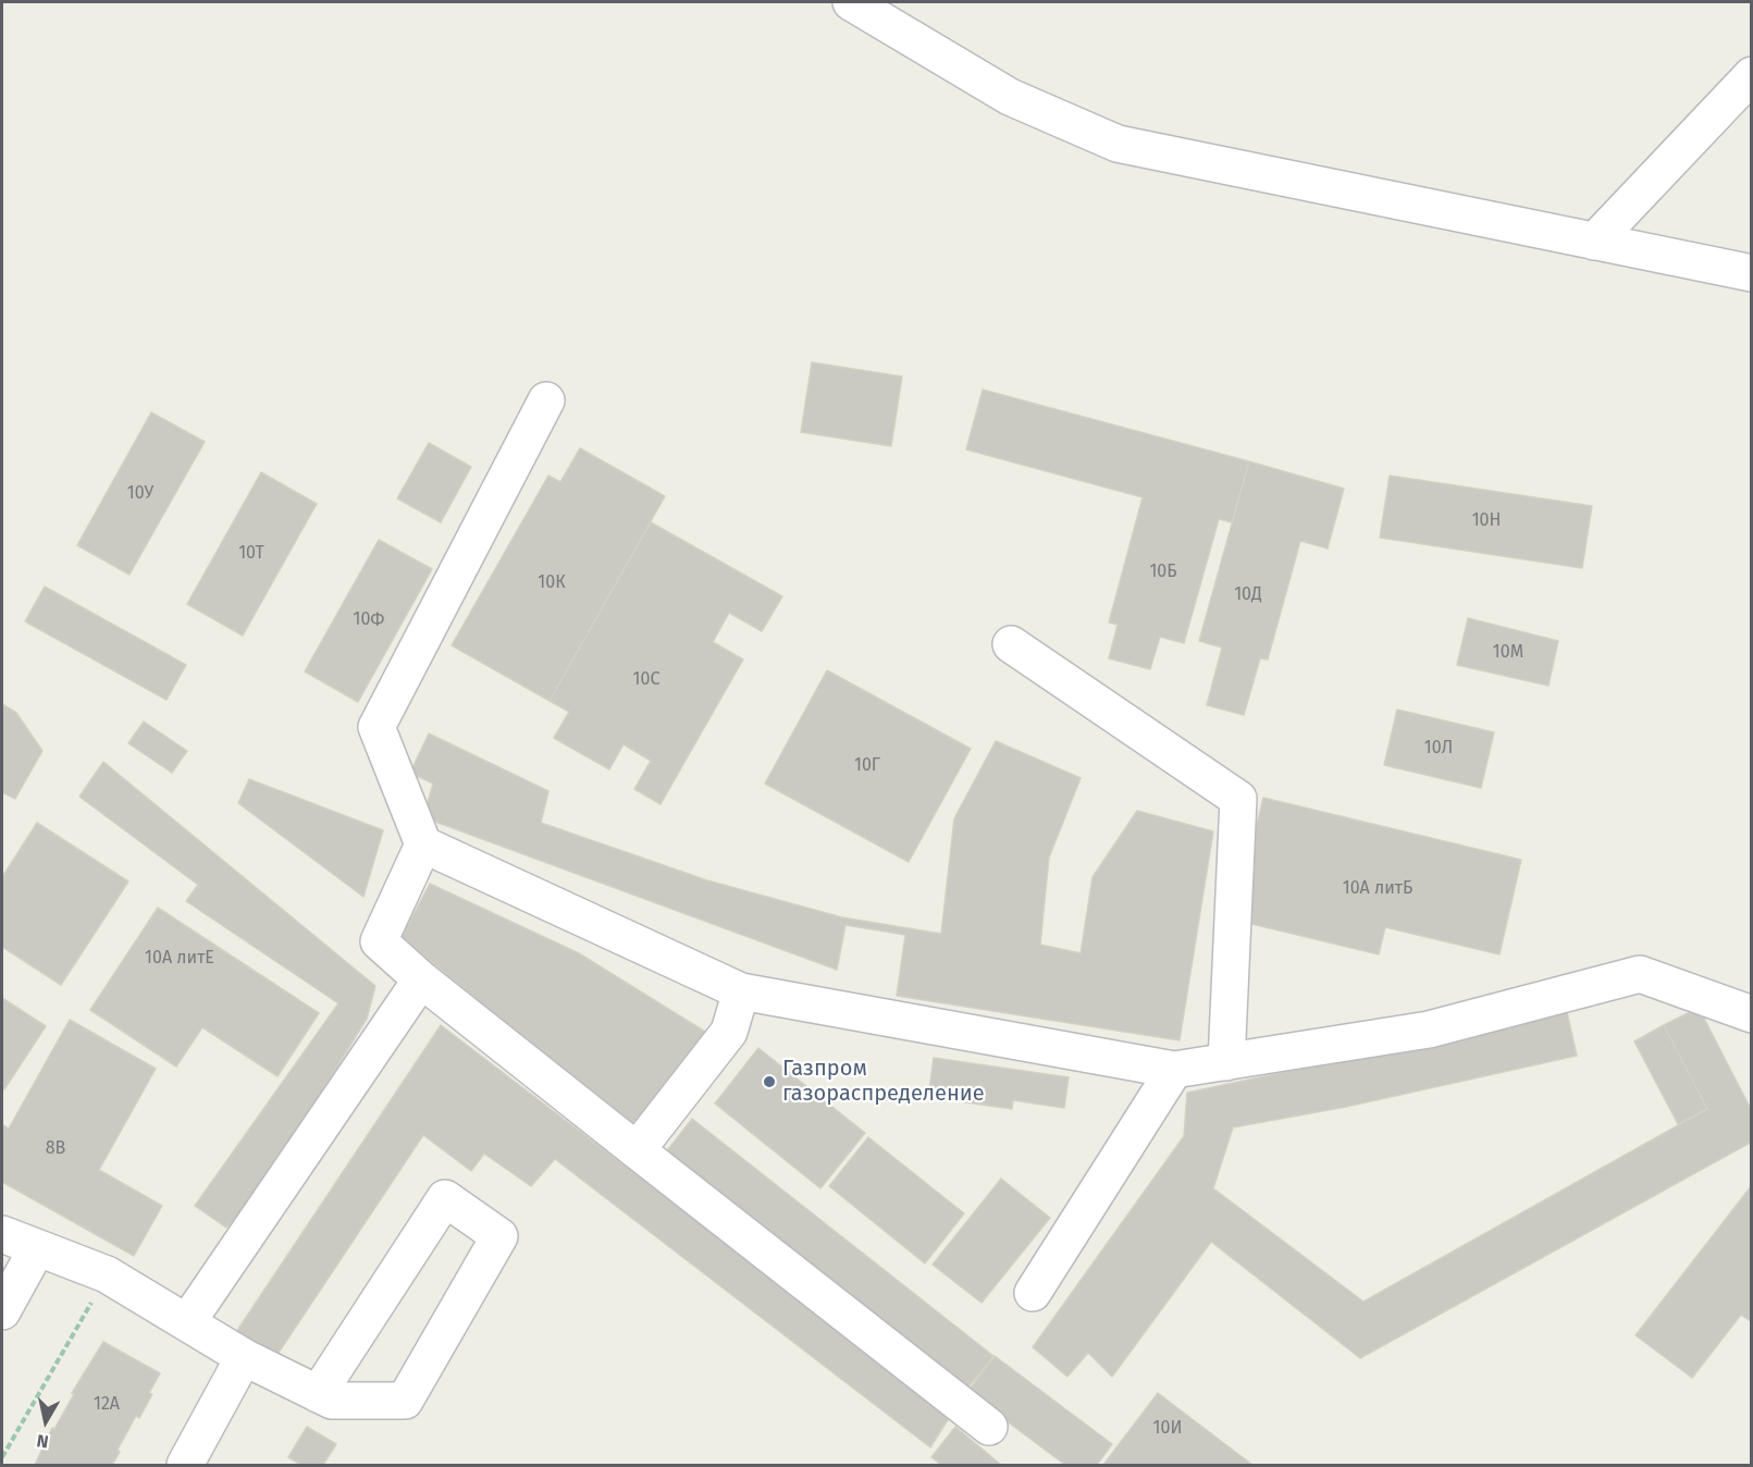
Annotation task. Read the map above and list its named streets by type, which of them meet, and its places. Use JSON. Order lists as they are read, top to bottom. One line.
{"places":["Газпром газораспределение"],"house_numbers":["10У","10Н","10Т","10Б","10К","10Д","10Ф","10М","10С","10Л","10Г","10А литБ","10А литЕ","8В","12А","10И"],"north":"bottom"}
